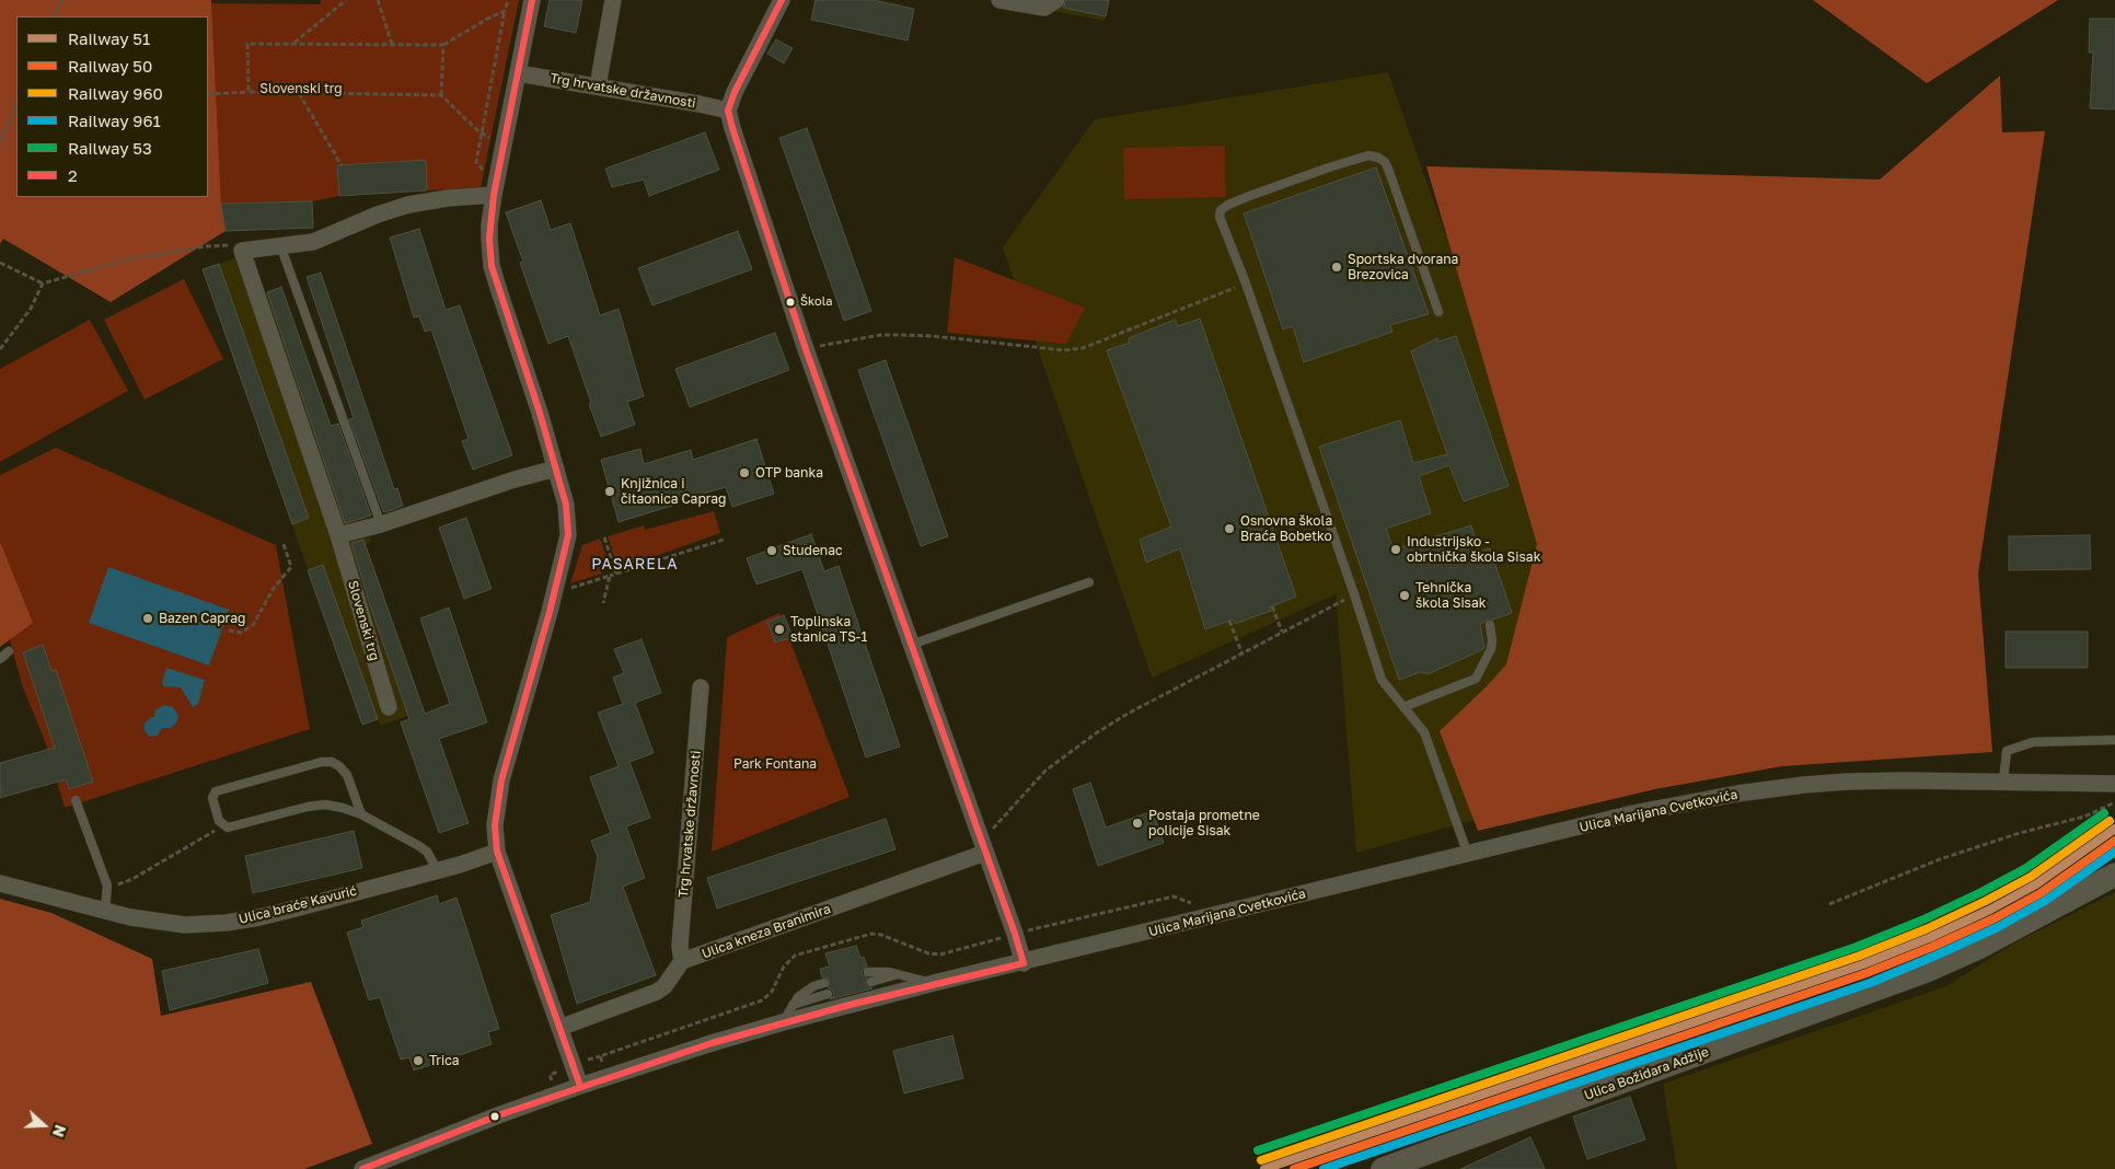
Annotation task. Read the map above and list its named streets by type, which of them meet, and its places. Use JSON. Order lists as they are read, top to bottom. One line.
{"streets":{"main road":["Ulica Božidara Adžije"],"street":["Trg hrvatske državnosti","Slovenski trg","Ulica Marijana Cvetkovića","Ulica braće Kavurić","Ulica kneza Branimira"]},"crossings":[["Trg hrvatske državnosti","Ulica kneza Branimira"]],"districts":["PASARELA"],"parks":["Slovenski trg","Park Fontana"],"places":["Sportska dvorana Brezovica","Škola","OTP banka","Knjižnica i čitaonica Caprag","Osnovna škola Braća Bobetko","Industrijsko - obrtnička škola Sisak","Studenac","Tehnička škola Sisak","Bazen Caprag","Toplinska stanica TS-1","Postaja prometne policije Sisak","Trica"],"lines":["transit line 2","rail line 53","rail line 960","rail line 51","rail line 50","rail line 961"],"legend":["Railway 51","Railway 50","Railway 960","Railway 961","Railway 53","2"],"north":"right"}
